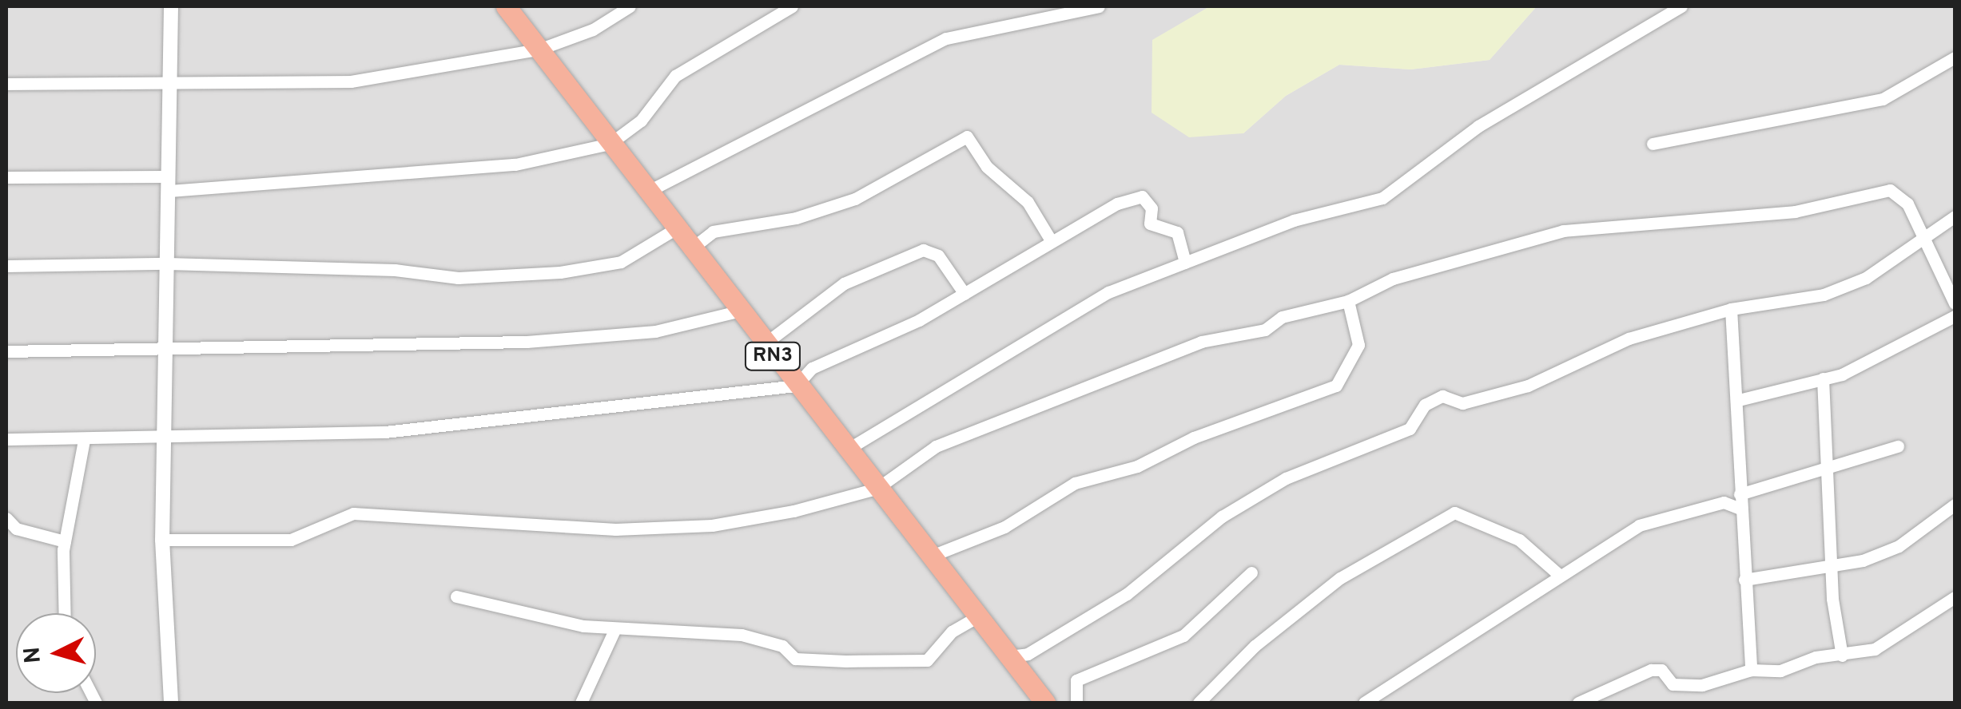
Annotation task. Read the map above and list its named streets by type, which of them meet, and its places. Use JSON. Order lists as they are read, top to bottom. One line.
{"streets":{"highway":["RN3"]},"north":"left"}
